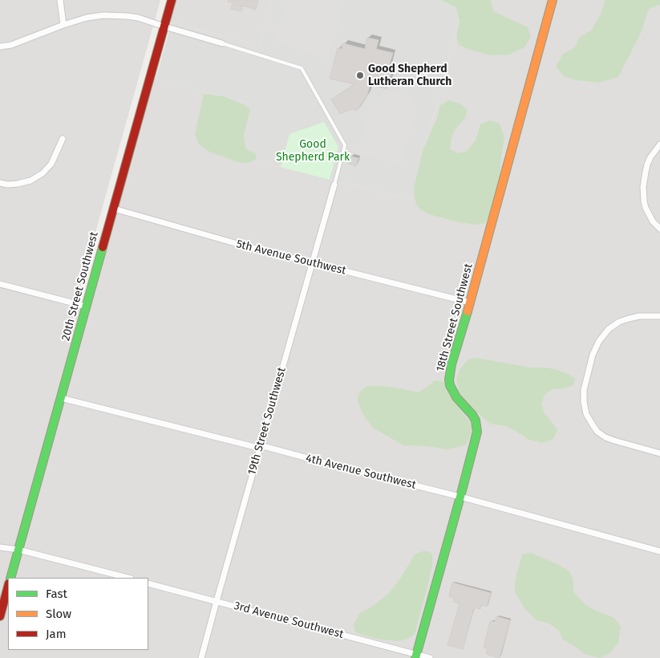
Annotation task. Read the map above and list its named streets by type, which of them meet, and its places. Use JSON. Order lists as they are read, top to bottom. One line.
{"streets":{"street":["5th Avenue Southwest","20th Street Southwest","18th Street Southwest","19th Street Southwest","4th Avenue Southwest","3rd Avenue Southwest"]},"crossings":[["5th Avenue Southwest","20th Street Southwest"],["5th Avenue Southwest","18th Street Southwest"],["5th Avenue Southwest","19th Street Southwest"],["20th Street Southwest","4th Avenue Southwest"],["18th Street Southwest","4th Avenue Southwest"],["18th Street Southwest","3rd Avenue Southwest"],["19th Street Southwest","4th Avenue Southwest"],["19th Street Southwest","3rd Avenue Southwest"]],"parks":["Good Shepherd Park"],"places":["Good Shepherd Lutheran Church"],"legend":["Fast","Slow","Jam"]}
